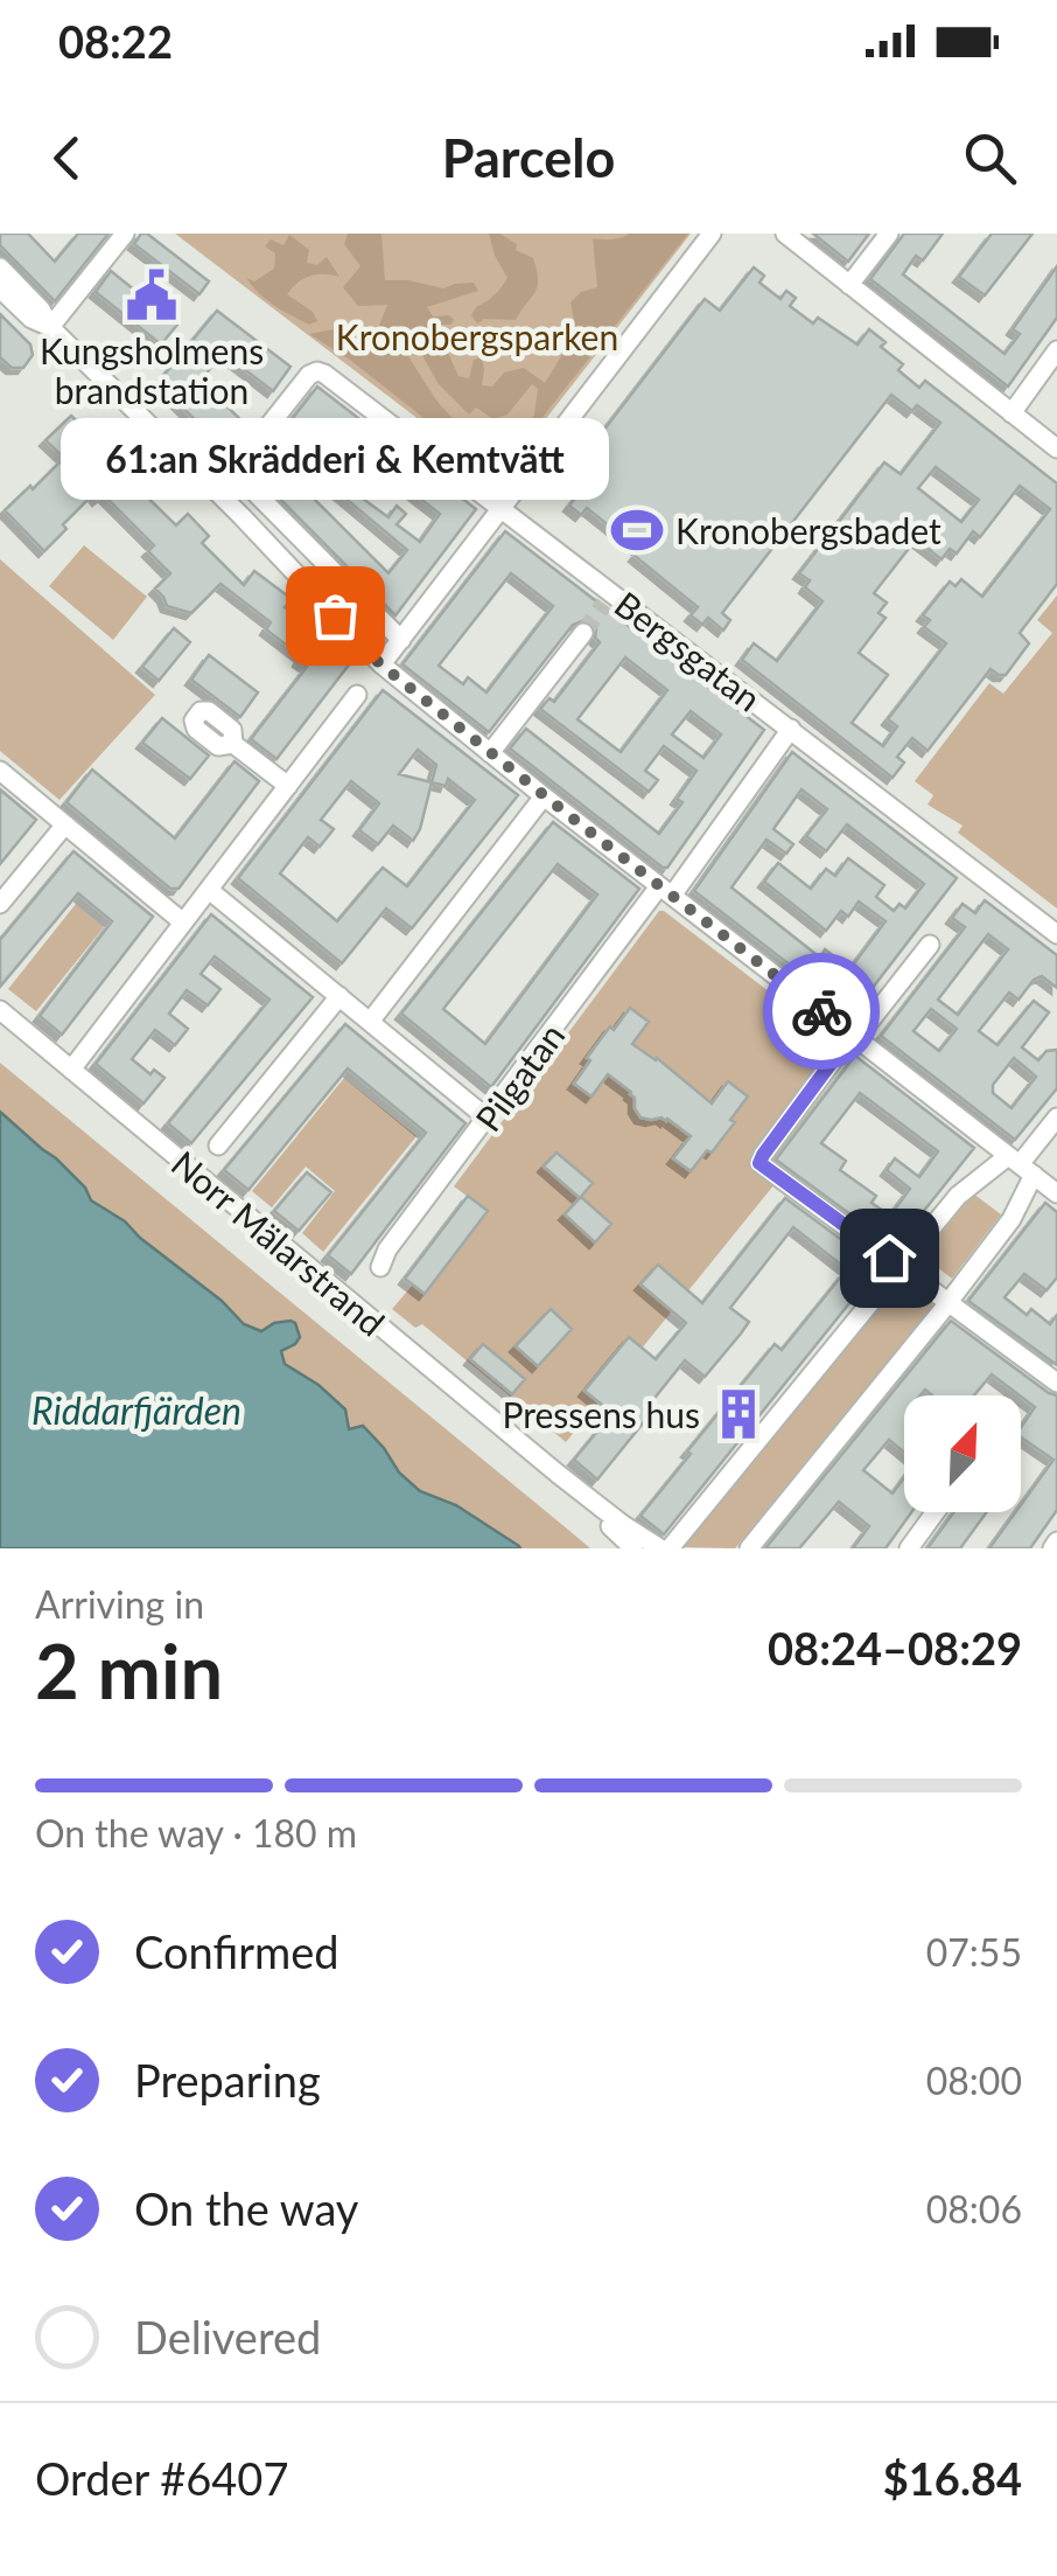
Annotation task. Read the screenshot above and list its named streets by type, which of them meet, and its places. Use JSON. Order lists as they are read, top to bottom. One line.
{"streets":{"street":["Bergsgatan","Pilgatan","Norr Mälarstrand"]},"crossings":[["Bergsgatan","Pilgatan"]],"water":["Riddarfjärden"],"parks":["Kronobergsparken"],"places":{"public building":["Kungsholmens brandstation"],"sports":["Kronobergsbadet"],"other":["61:an Skrädderi & Kemtvätt"],"building":["Pressens hus"]},"north":"top right","page":{"status":"08:22","header":"Parcelo","bubble":"61:an Skrädderi & Kemtvätt","heading":["2 min","Arriving in","08:24–08:29"],"panel":["Order #6407","$16.84"],"bar":"On the way · 180 m","list":[["Confirmed","07:55"],["Preparing","08:00"],["On the way","08:06"],"Delivered"]}}
